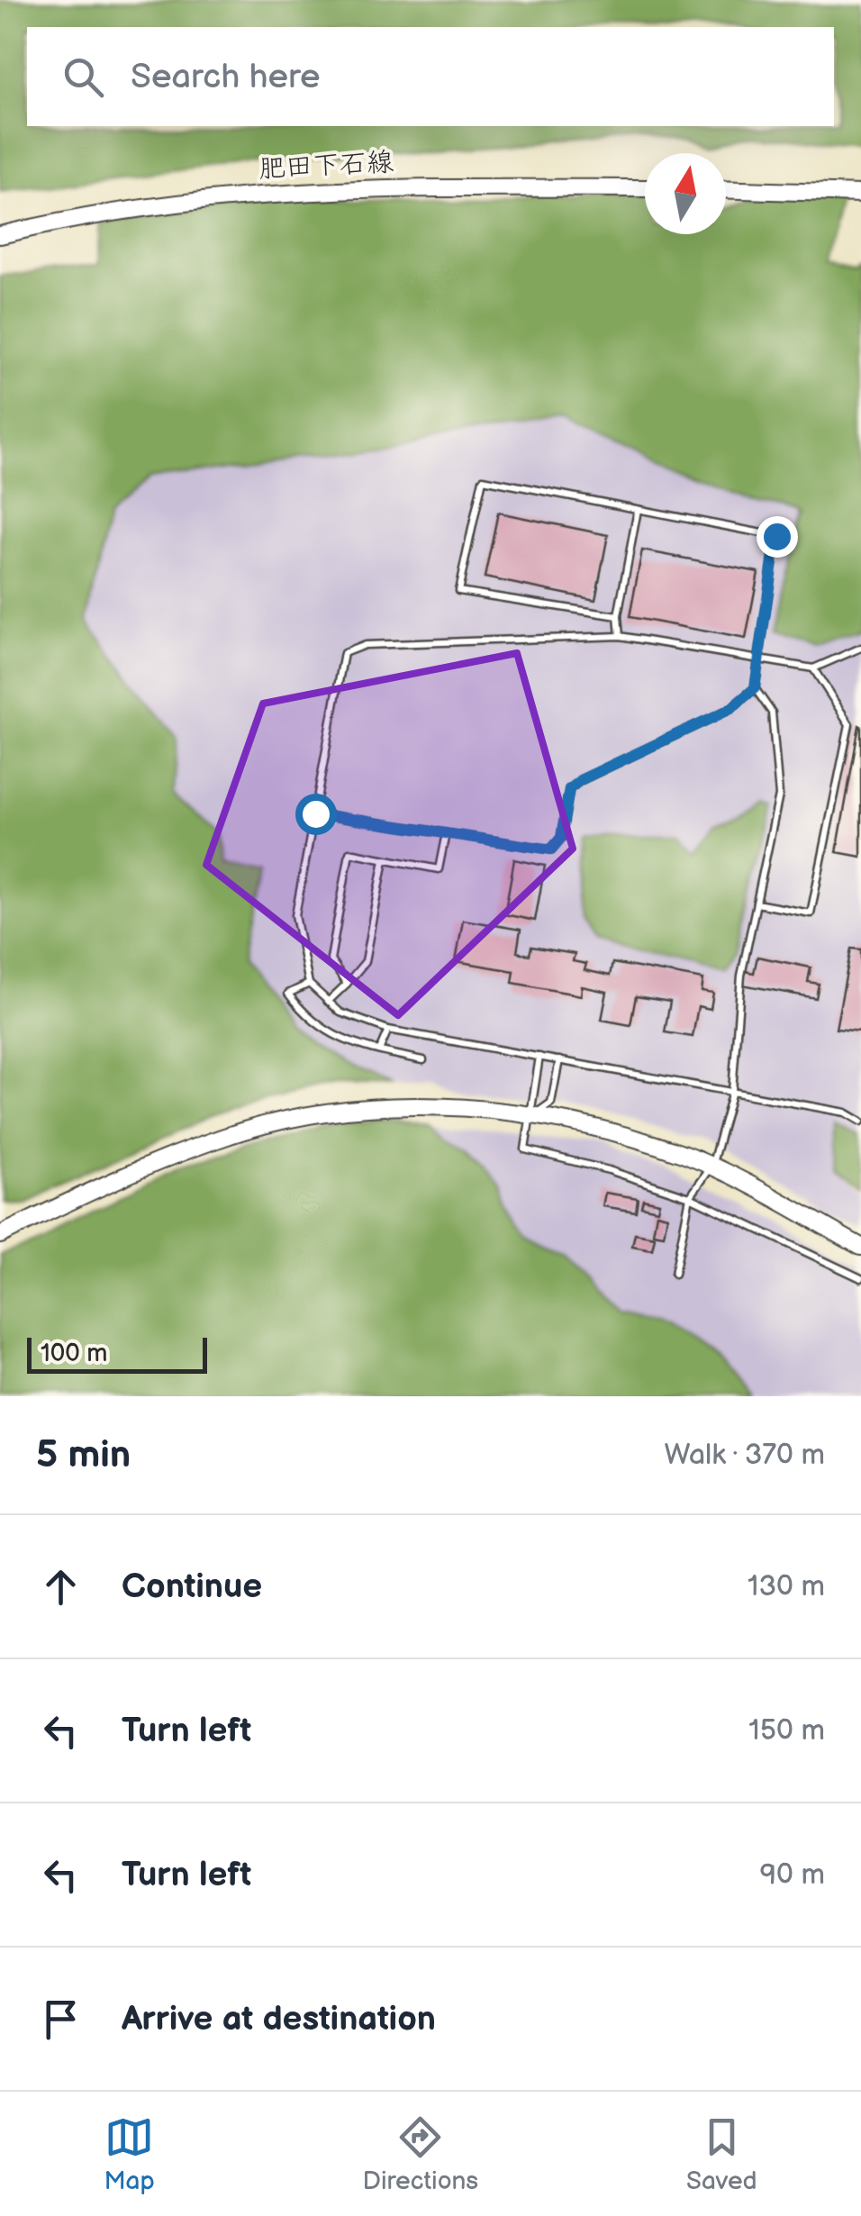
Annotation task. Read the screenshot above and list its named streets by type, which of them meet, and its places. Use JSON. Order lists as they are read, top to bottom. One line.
{"streets":{"street":["肥田下石線"]},"scale_bar":"100 m","north":"top","page":{"search":"Search here","scale":"100 m","heading":["5 min","Walk · 370 m"],"list":[["Continue","130 m"],["Turn left","150 m"],["Turn left","90 m"],"Arrive at destination"],"nav":["Map","Directions","Saved"]}}
